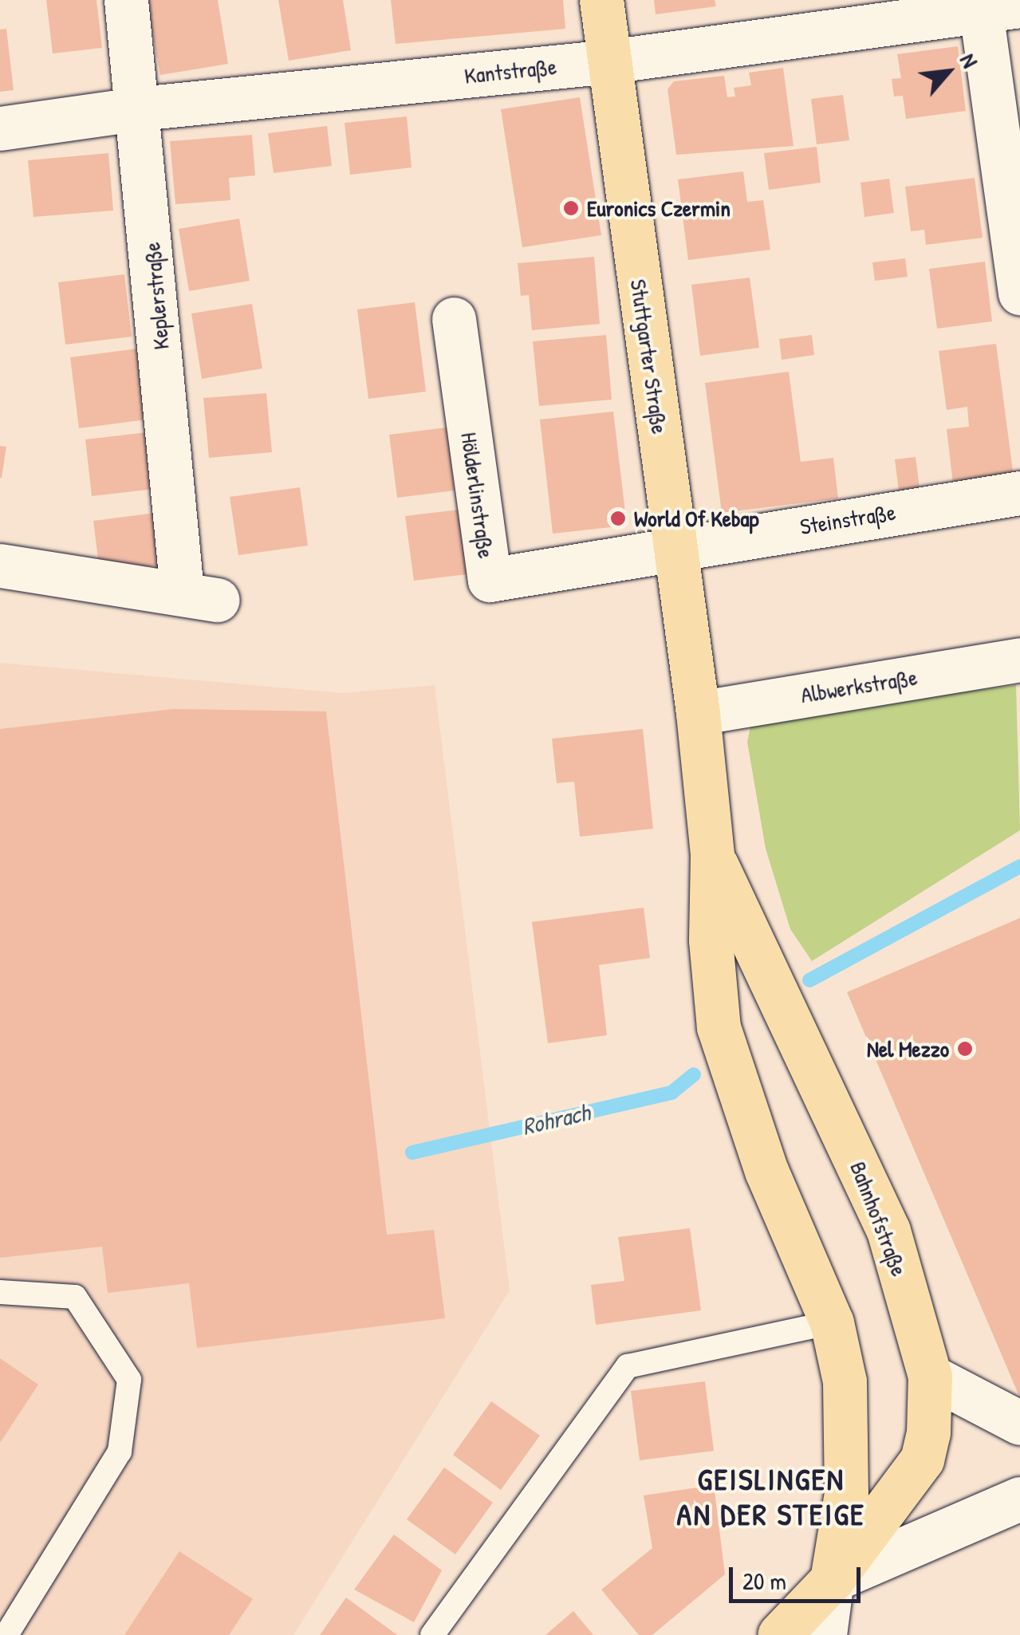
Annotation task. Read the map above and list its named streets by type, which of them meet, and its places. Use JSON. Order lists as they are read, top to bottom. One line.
{"streets":{"main road":["Stuttgarter Straße","Bahnhofstraße"],"street":["Kantstraße","Keplerstraße","Hölderlinstraße","Steinstraße","Albwerkstraße"]},"crossings":[["Kantstraße","Keplerstraße"],["Kantstraße","Stuttgarter Straße"],["Stuttgarter Straße","Hölderlinstraße"],["Stuttgarter Straße","Steinstraße"],["Stuttgarter Straße","Albwerkstraße"],["Stuttgarter Straße","Bahnhofstraße"],["Hölderlinstraße","Steinstraße"],["Albwerkstraße","Bahnhofstraße"]],"districts":["GEISLINGEN AN DER STEIGE"],"water":["Rohrach"],"places":["Euronics Czermin","World Of Kebap","Nel Mezzo"],"scale_bar":"20 m","north":"top right"}
